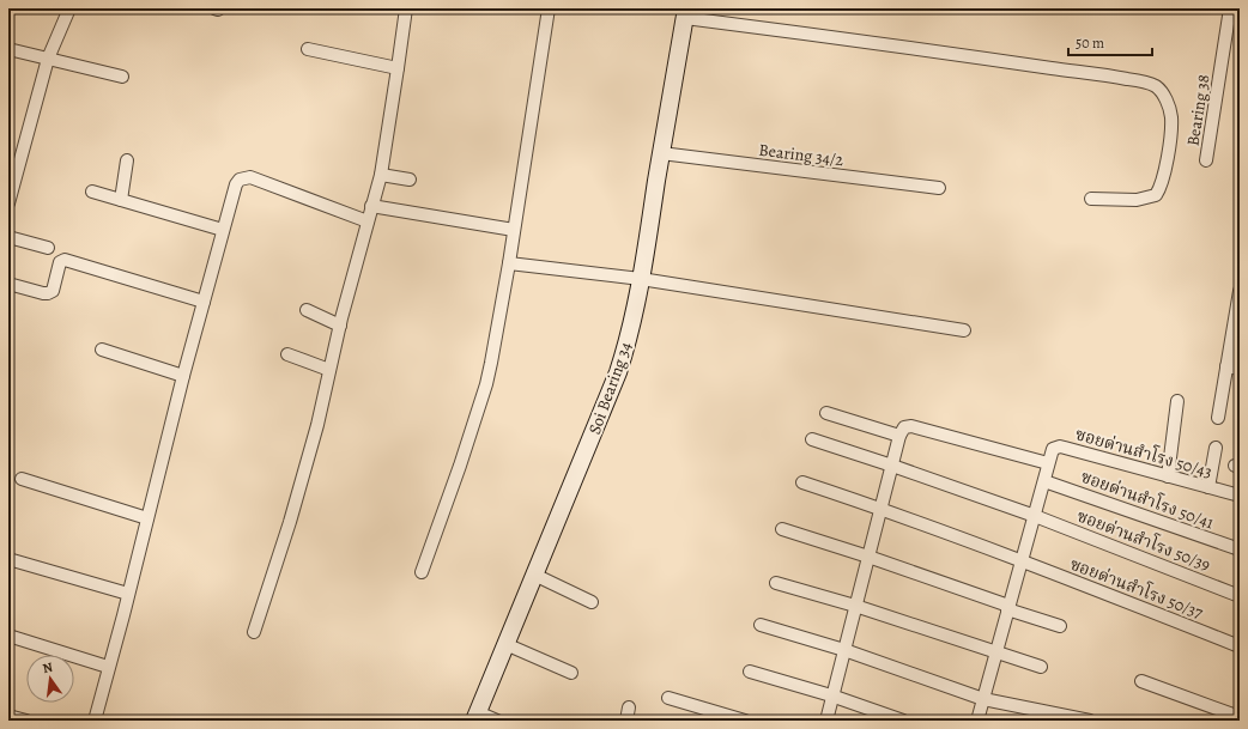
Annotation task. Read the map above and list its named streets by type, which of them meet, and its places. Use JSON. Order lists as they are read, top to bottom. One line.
{"streets":{"street":["Bearing 38","Bearing 34/2","Soi Bearing 34","ซอยด่านสำโรง 50/43","ซอยด่านสำโรง 50/41","ซอยด่านสำโรง 50/39","ซอยด่านสำโรง 50/37"]},"crossings":[["Bearing 34/2","Soi Bearing 34"]],"scale_bar":"50 m","north":"top"}
